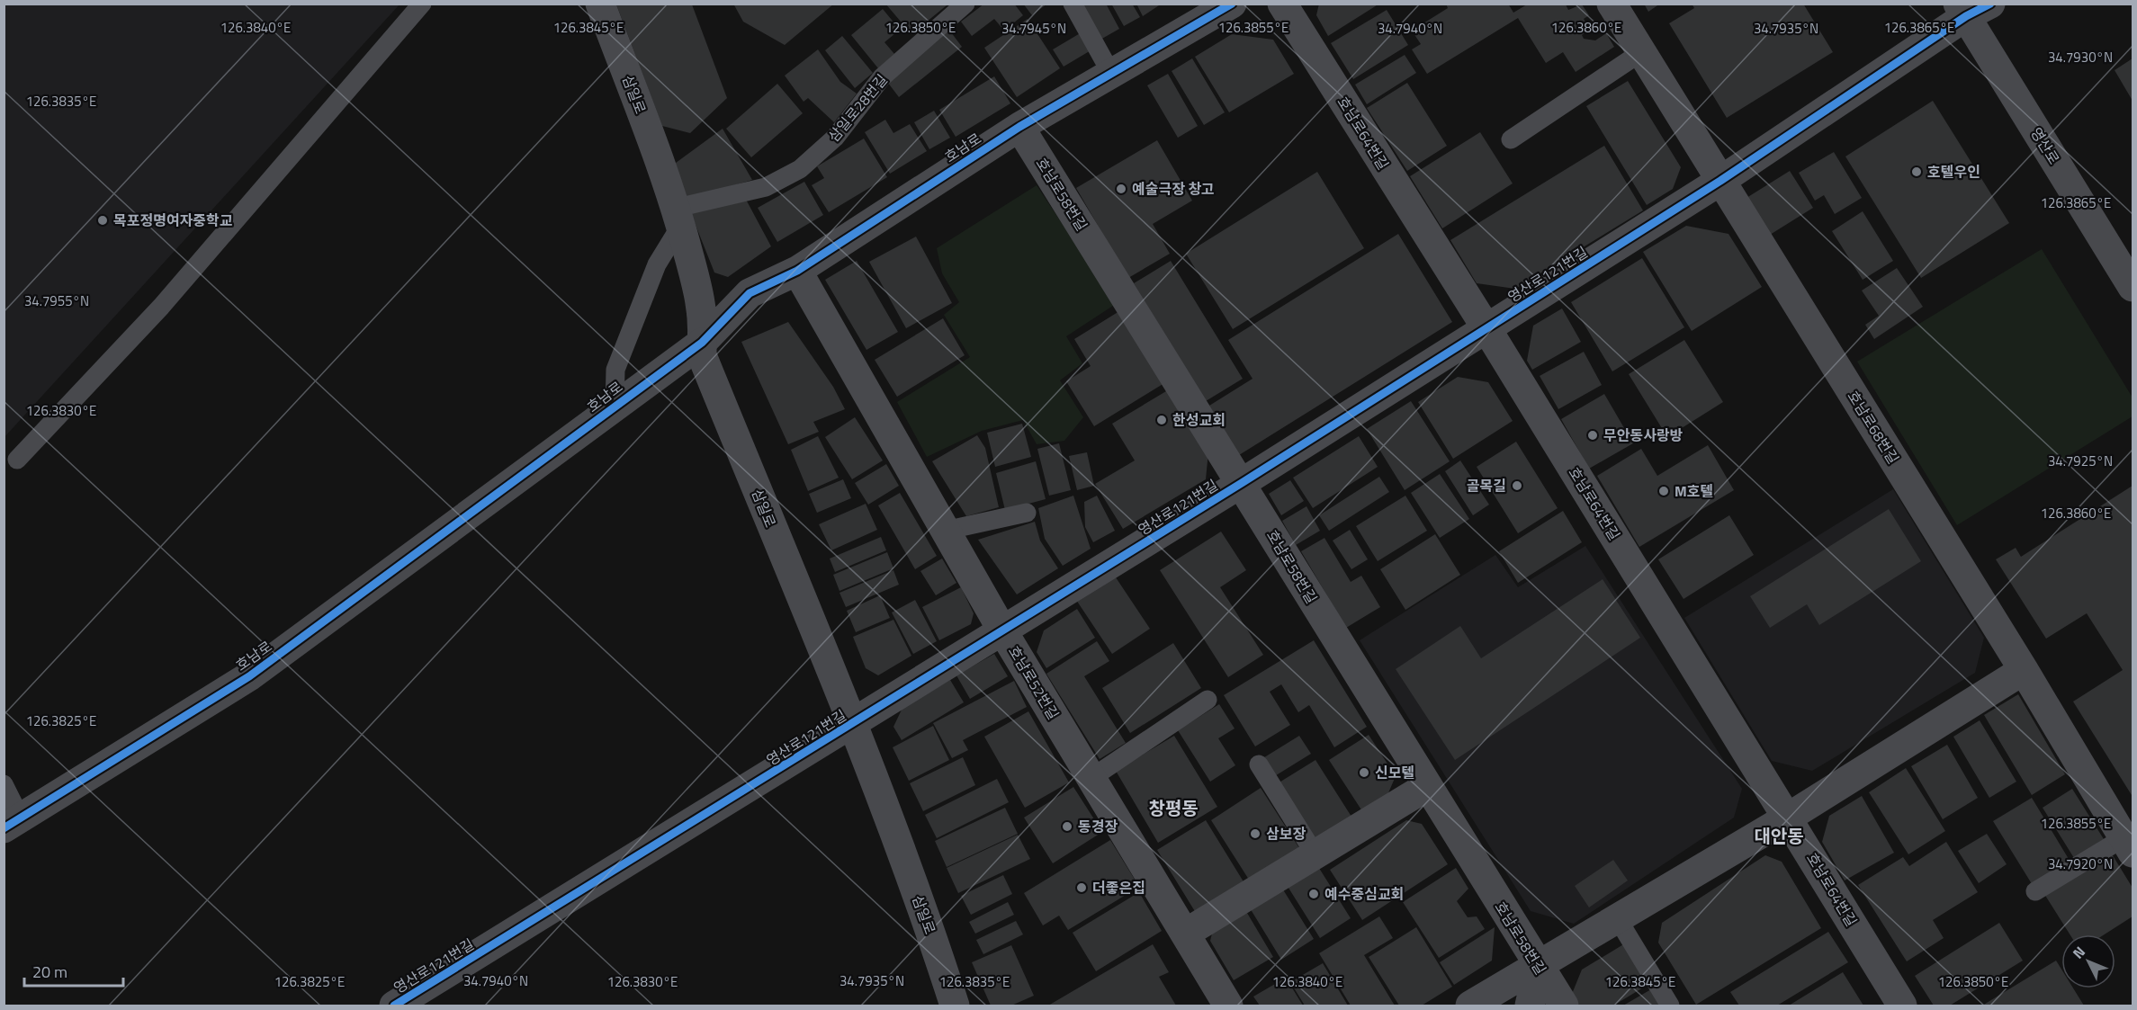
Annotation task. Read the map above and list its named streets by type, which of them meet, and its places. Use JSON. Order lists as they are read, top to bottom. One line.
{"streets":{"street":["삼일로","호남로64번길","영산로","호남로","호남로58번길","영산로121번길","호남로68번길","호남로52번길"],"lane":["삼일로28번길"]},"crossings":[["삼일로","삼일로28번길"],["삼일로","호남로"],["삼일로","영산로121번길"],["호남로64번길","영산로121번길"],["영산로","영산로121번길"],["호남로","호남로58번길"],["호남로","호남로52번길"],["호남로58번길","영산로121번길"],["영산로121번길","호남로68번길"],["영산로121번길","호남로52번길"]],"districts":["창평동","대안동"],"places":["호텔우인","예술극장 창고","목포정명여자중학교","한성교회","무안동사랑방","골목길","M호텔","신모텔","동경장","삼보장","더좋은집","예수중심교회"],"scale_bar":"20 m","north":"top left","coordinates":["126.3840°E","126.3845°E","126.3850°E","126.3855°E","126.3860°E","126.3865°E","34.7945°N","34.7940°N","34.7935°N","34.7930°N","126.3835°E","34.7955°N","126.3830°E","34.7925°N","126.3825°E","34.7920°N"]}
